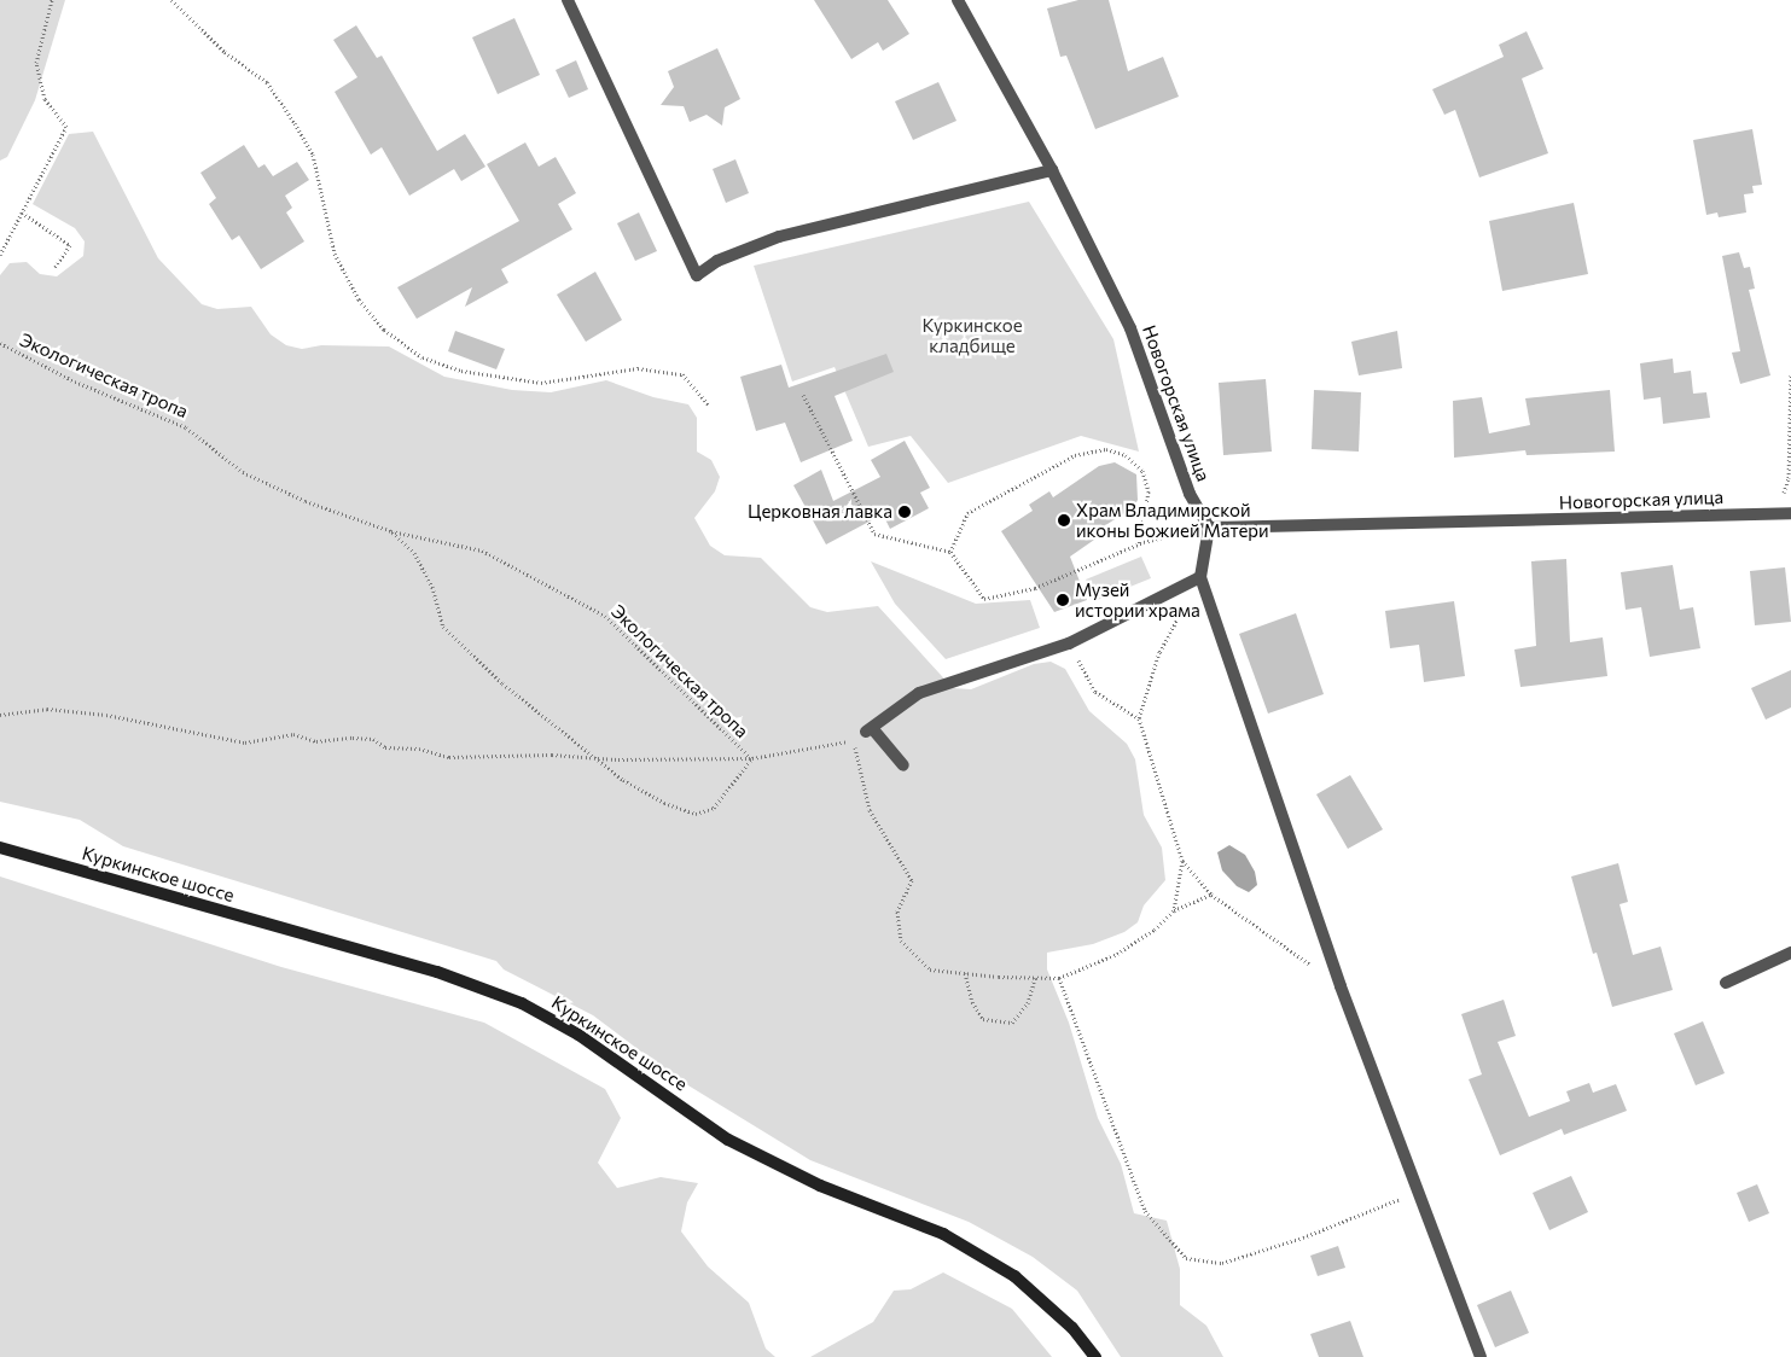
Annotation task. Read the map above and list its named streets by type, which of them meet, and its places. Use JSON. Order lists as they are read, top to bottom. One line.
{"streets":{"main road":["Куркинское шоссе"],"street":["Новогорская улица"],"path":["Экологическая тропа"]},"parks":["Куркинское кладбище"],"places":["Церковная лавка","Храм Владимирской иконы Божией Матери","Музей истории храма"]}
